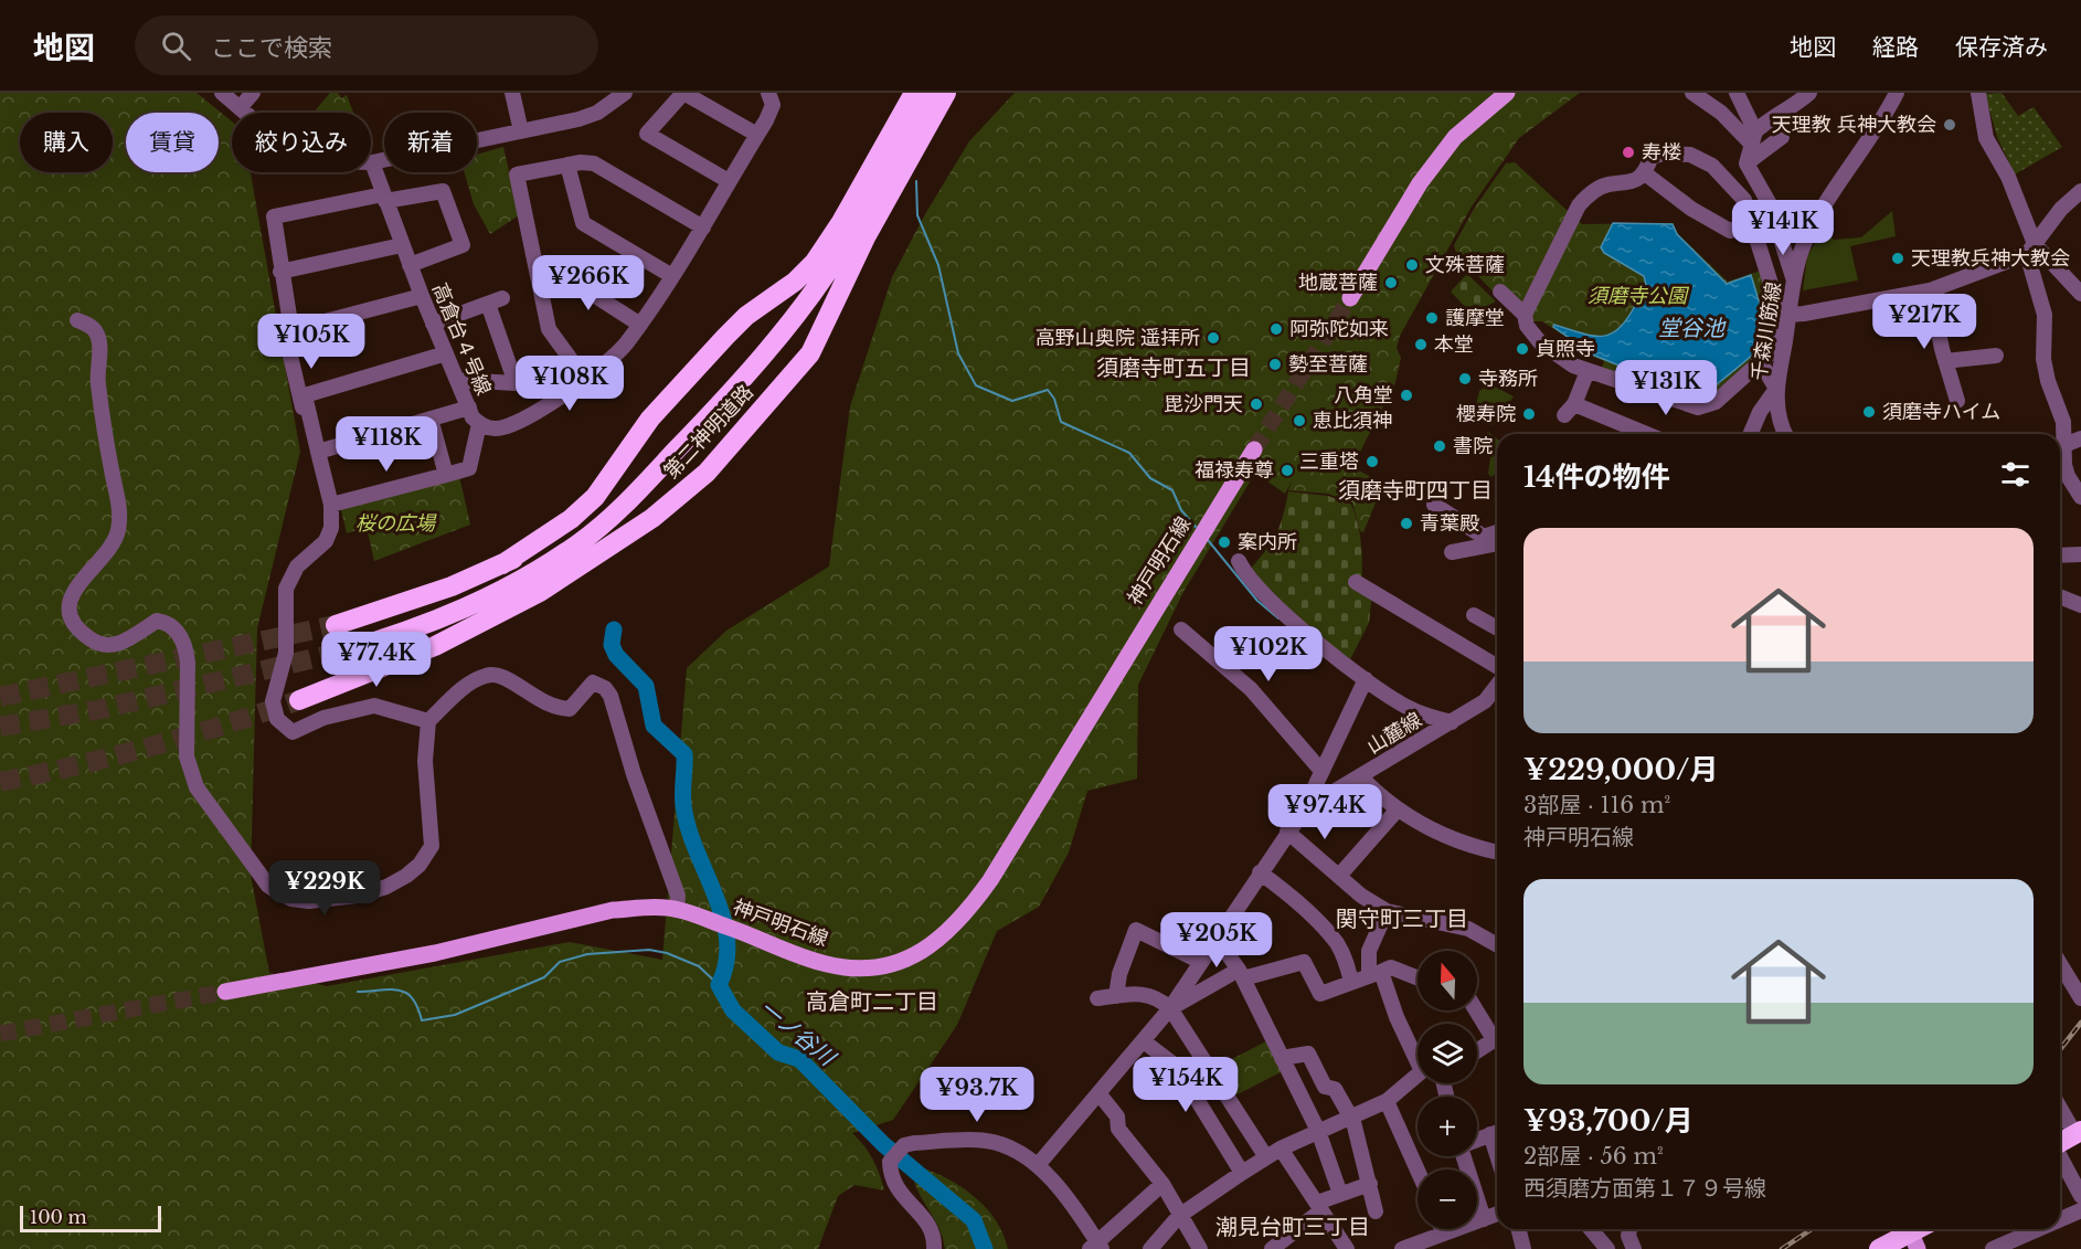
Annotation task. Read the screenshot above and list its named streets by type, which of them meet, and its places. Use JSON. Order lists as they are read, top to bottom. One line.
{"streets":{"highway":["第二神明道路"],"main road":["神戸明石線"],"street":["千森川筋線","高倉台４号線","山麓線"]},"districts":["須磨寺町五丁目","須磨寺町四丁目","関守町三丁目","高倉町二丁目","潮見台町三丁目"],"water":["堂谷池","一ノ谷川"],"parks":["須磨寺公園","桜の広場"],"places":["天理教 兵神大教会","寿楼","天理教兵神大教会","文殊菩薩","地蔵菩薩","護摩堂","阿弥陀如来","高野山奥院 遥拝所","本堂","貞照寺","勢至菩薩","寺務所","八角堂","毘沙門天","須磨寺ハイム","櫻寿院","恵比須神","書院","三重塔","福禄寿尊","青葉殿","案内所"],"scale_bar":"100 m","north":"top","page":{"header":"地図","search":"ここで検索","nav":["地図","経路","保存済み"],"chip":["購入","賃貸","絞り込み","新着"],"price":["¥141K","¥266K","¥217K","¥105K","¥108K","¥131K","¥118K","¥102K","¥77.4K","¥97.4K","¥229K","¥205K","¥154K","¥93.7K"],"heading":"14件の物件","list":[{"name":"¥229,000/月","note":"3部屋 · 116 m² · 神戸明石線"},{"name":"¥93,700/月","note":"2部屋 · 56 m² · 西須磨方面第１７９号線"}],"map_buttons":["+","−"],"scale":"100 m"}}
